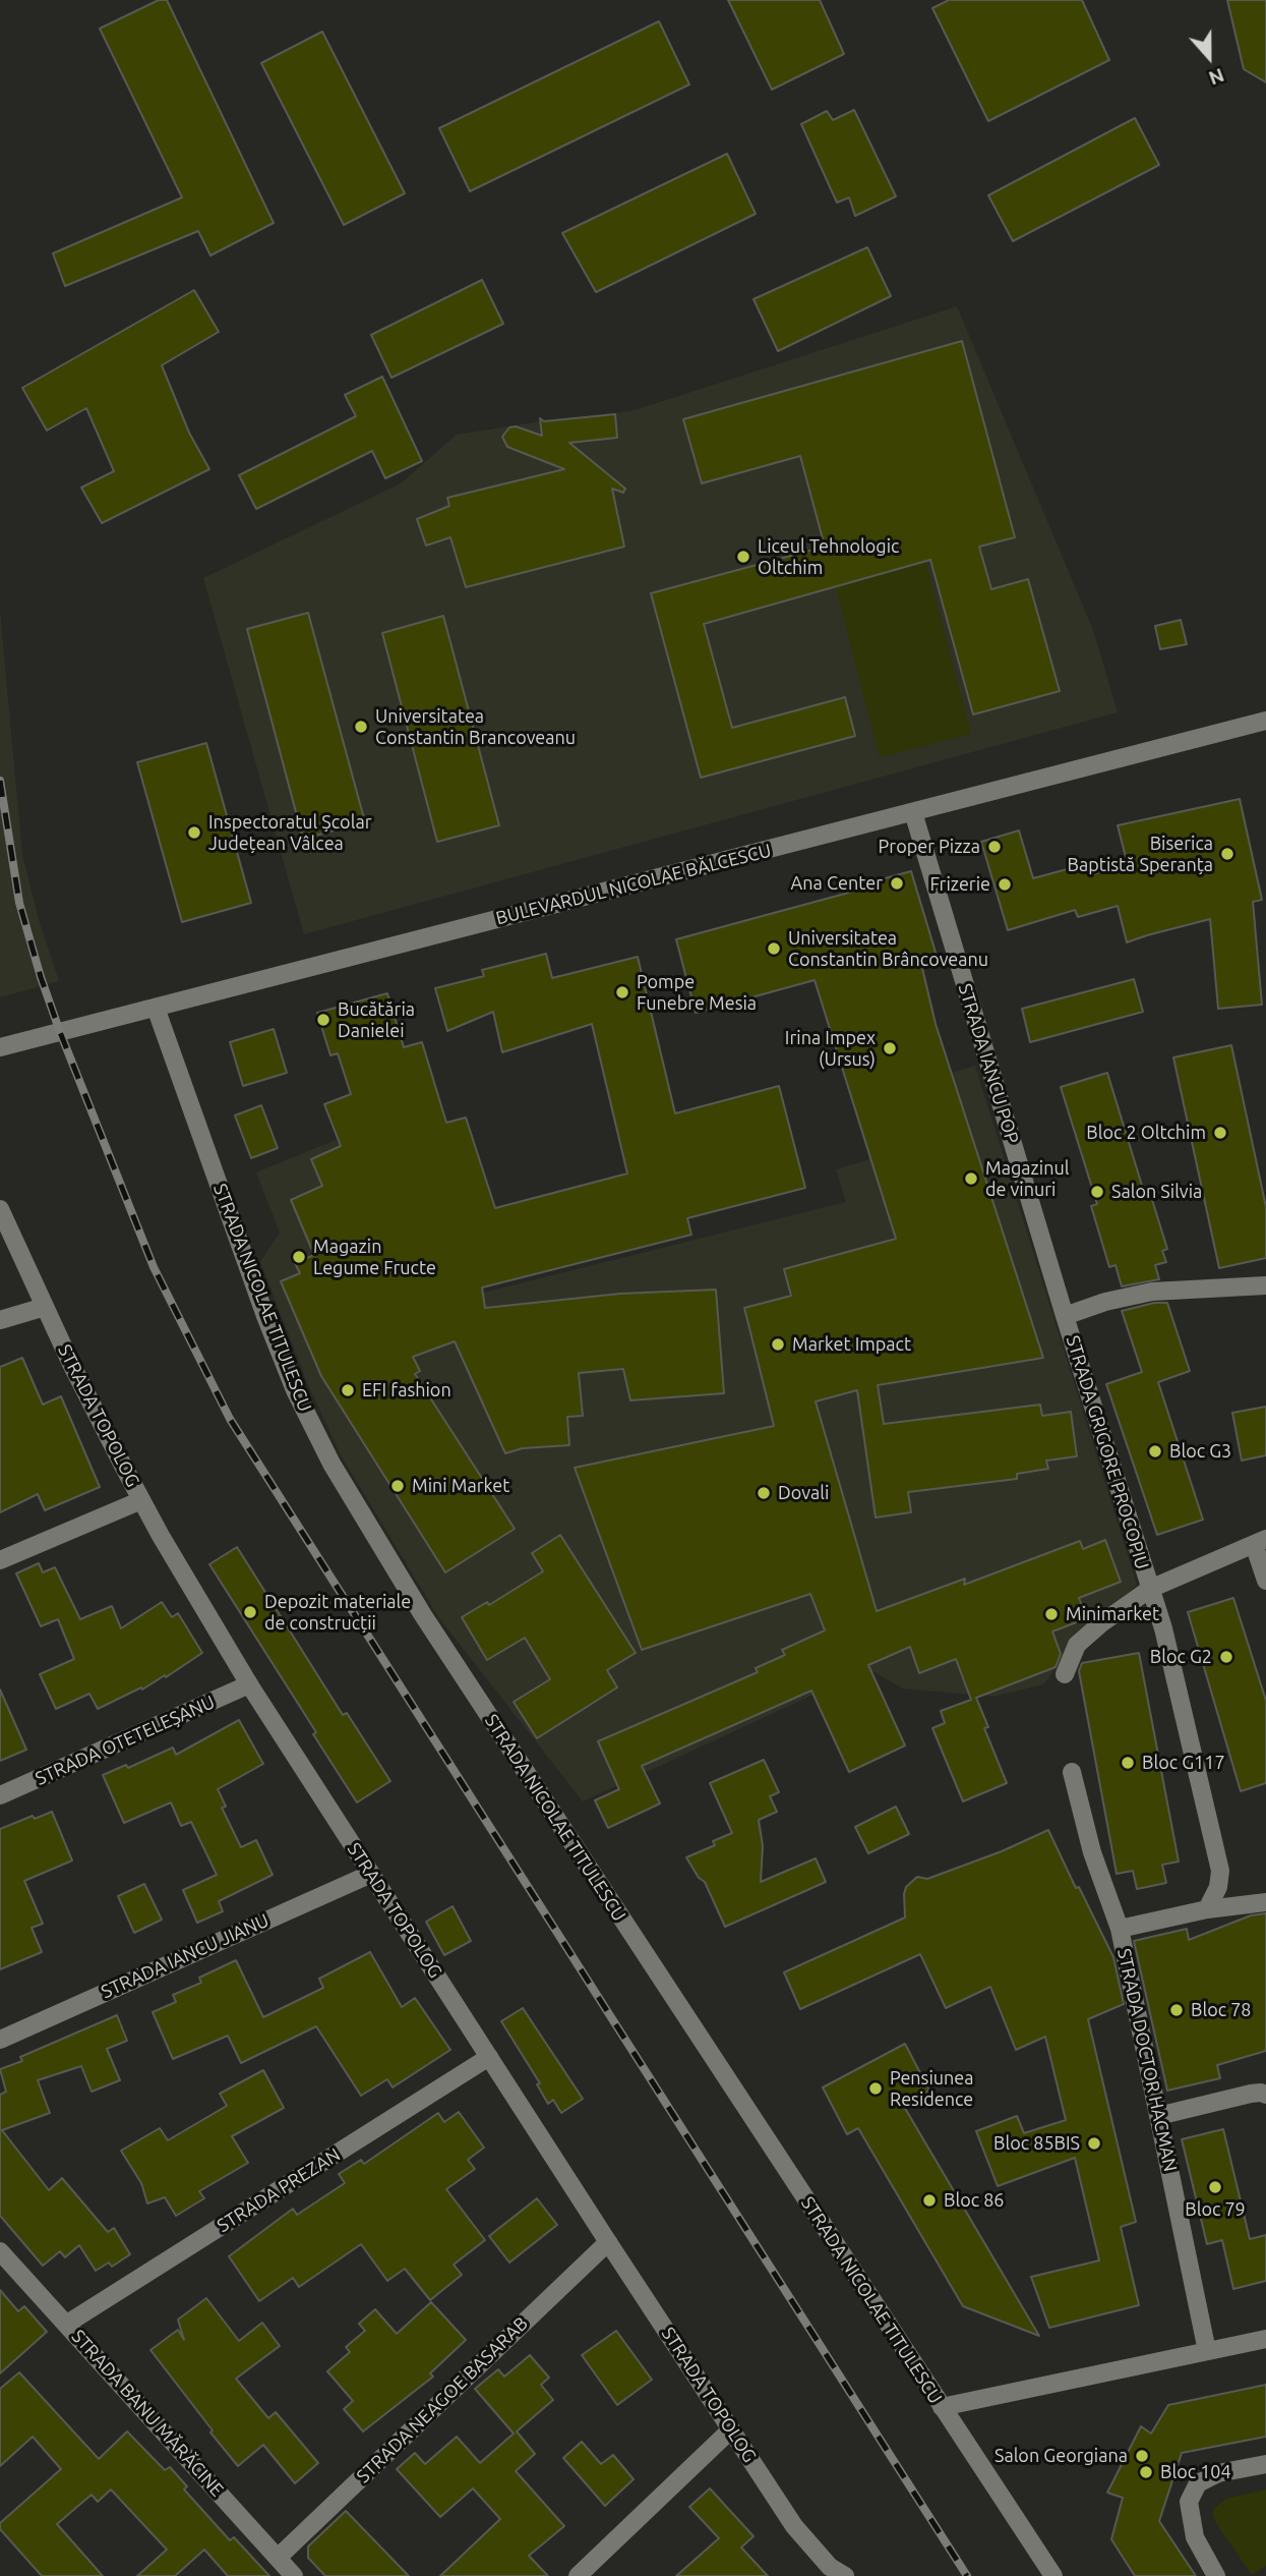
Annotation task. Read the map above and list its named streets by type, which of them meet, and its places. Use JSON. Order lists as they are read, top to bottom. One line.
{"streets":{"street":["BULEVARDUL NICOLAE BĂLCESCU","STRADA IANCU POP","STRADA NICOLAE TITULESCU","STRADA TOPOLOG","STRADA GRIGORE PROCOPIU","STRADA OTETELEȘANU","STRADA IANCU JIANU","STRADA DOCTOR HACMAN","STRADA PREZAN","STRADA NEAGOE BASARAB","STRADA BANU MĂRĂCINE"]},"crossings":[["BULEVARDUL NICOLAE BĂLCESCU","STRADA IANCU POP"],["BULEVARDUL NICOLAE BĂLCESCU","STRADA NICOLAE TITULESCU"],["STRADA IANCU POP","STRADA GRIGORE PROCOPIU"],["STRADA TOPOLOG","STRADA OTETELEȘANU"],["STRADA TOPOLOG","STRADA IANCU JIANU"],["STRADA TOPOLOG","STRADA PREZAN"],["STRADA TOPOLOG","STRADA NEAGOE BASARAB"],["STRADA PREZAN","STRADA BANU MĂRĂCINE"],["STRADA NEAGOE BASARAB","STRADA BANU MĂRĂCINE"]],"places":["Liceul Tehnologic Oltchim","Universitatea Constantin Brancoveanu","Inspectoratul Școlar Județean Vâlcea","Proper Pizza","Biserica Baptistă Speranța","Ana Center","Frizerie","Universitatea Constantin Brâncoveanu","Pompe Funebre Mesia","Bucătăria Danielei","Irina Impex (Ursus)","Bloc 2 Oltchim","Magazinul de vinuri","Salon Silvia","Magazin Legume Fructe","Market Impact","EFI fashion","Bloc G3","Mini Market","Dovali","Depozit materiale de construcții","Minimarket","Bloc G2","Bloc G117","Bloc 78","Pensiunea Residence","Bloc 85BIS","Bloc 79","Bloc 86","Salon Georgiana","Bloc 104"],"north":"bottom"}
